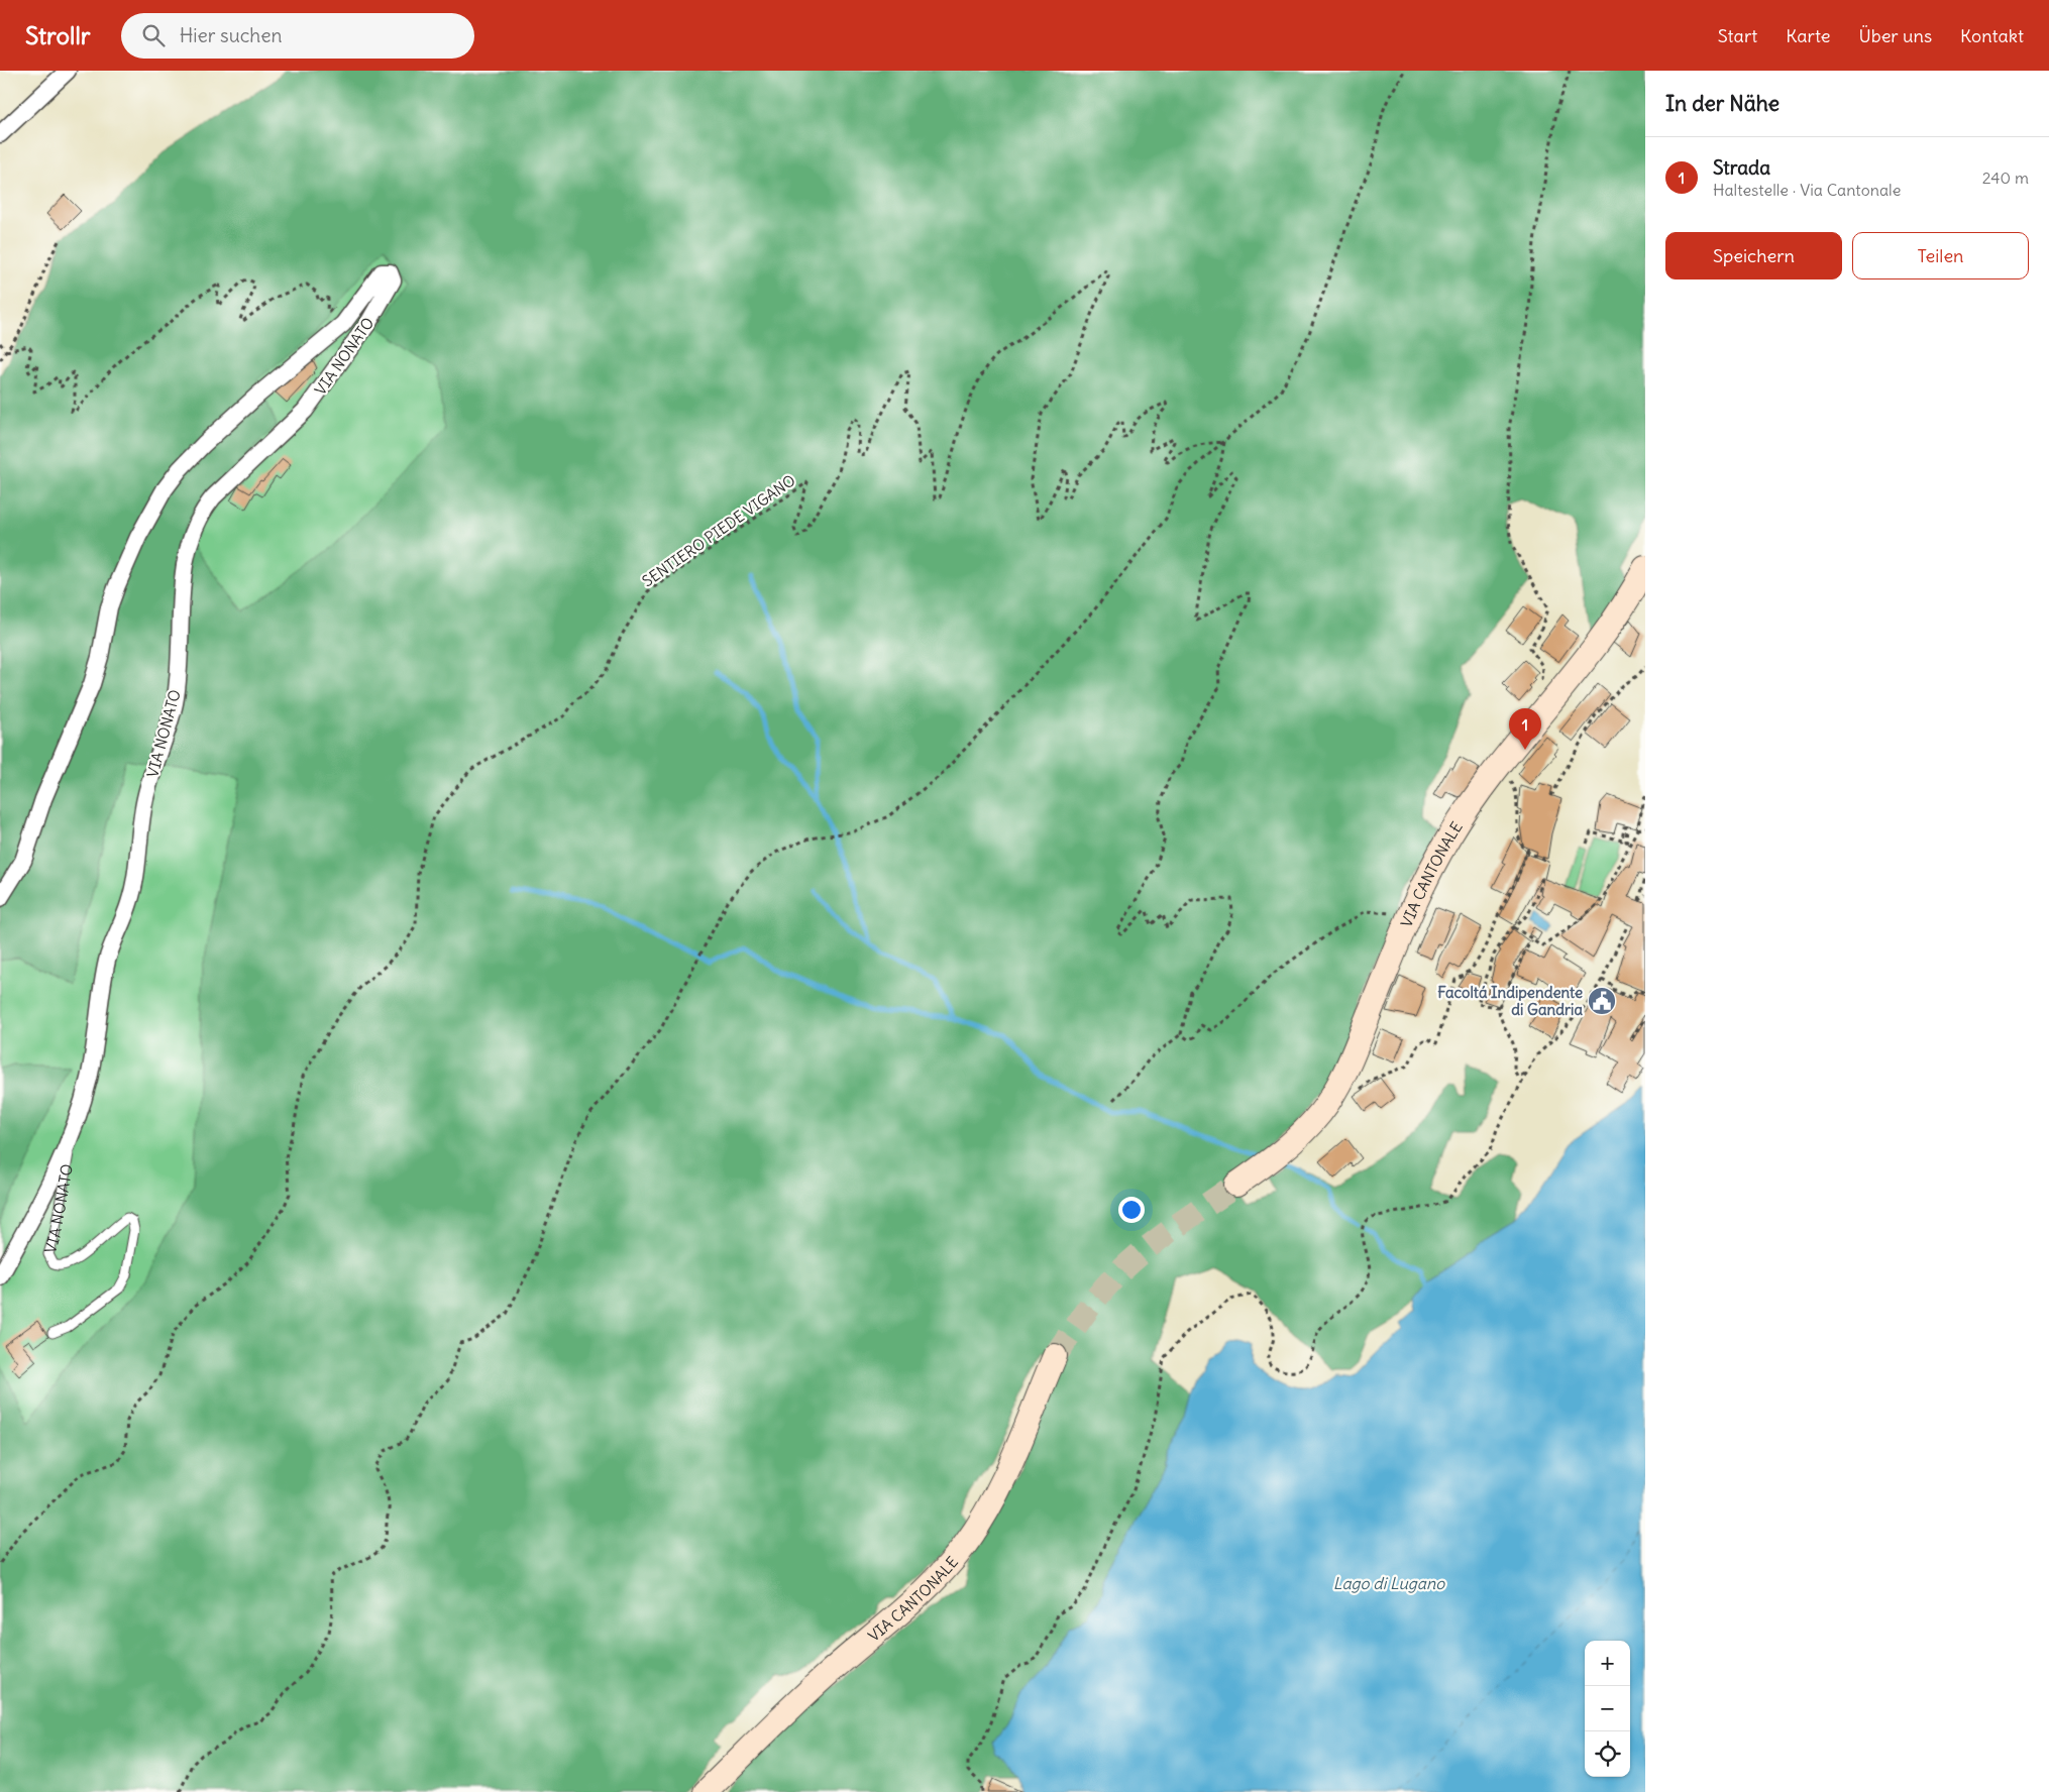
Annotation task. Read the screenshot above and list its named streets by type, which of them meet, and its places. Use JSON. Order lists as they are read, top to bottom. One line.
{"streets":{"main road":["VIA CANTONALE"],"street":["VIA NONATO"],"path":["SENTIERO PIEDE VIGANO"]},"water":["Lago di Lugano"],"places":{"public building":["Facoltá Indipendente di Gandria"]},"page":{"header":"Strollr","search":"Hier suchen","nav":["Start","Karte","Über uns","Kontakt"],"heading":"In der Nähe","list":[{"mark":"1","name":"Strada","note":"Haltestelle · Via Cantonale","value":"240 m"}],"buttons":["Speichern","Teilen"],"pins":"1","map_buttons":["+","−"]}}
